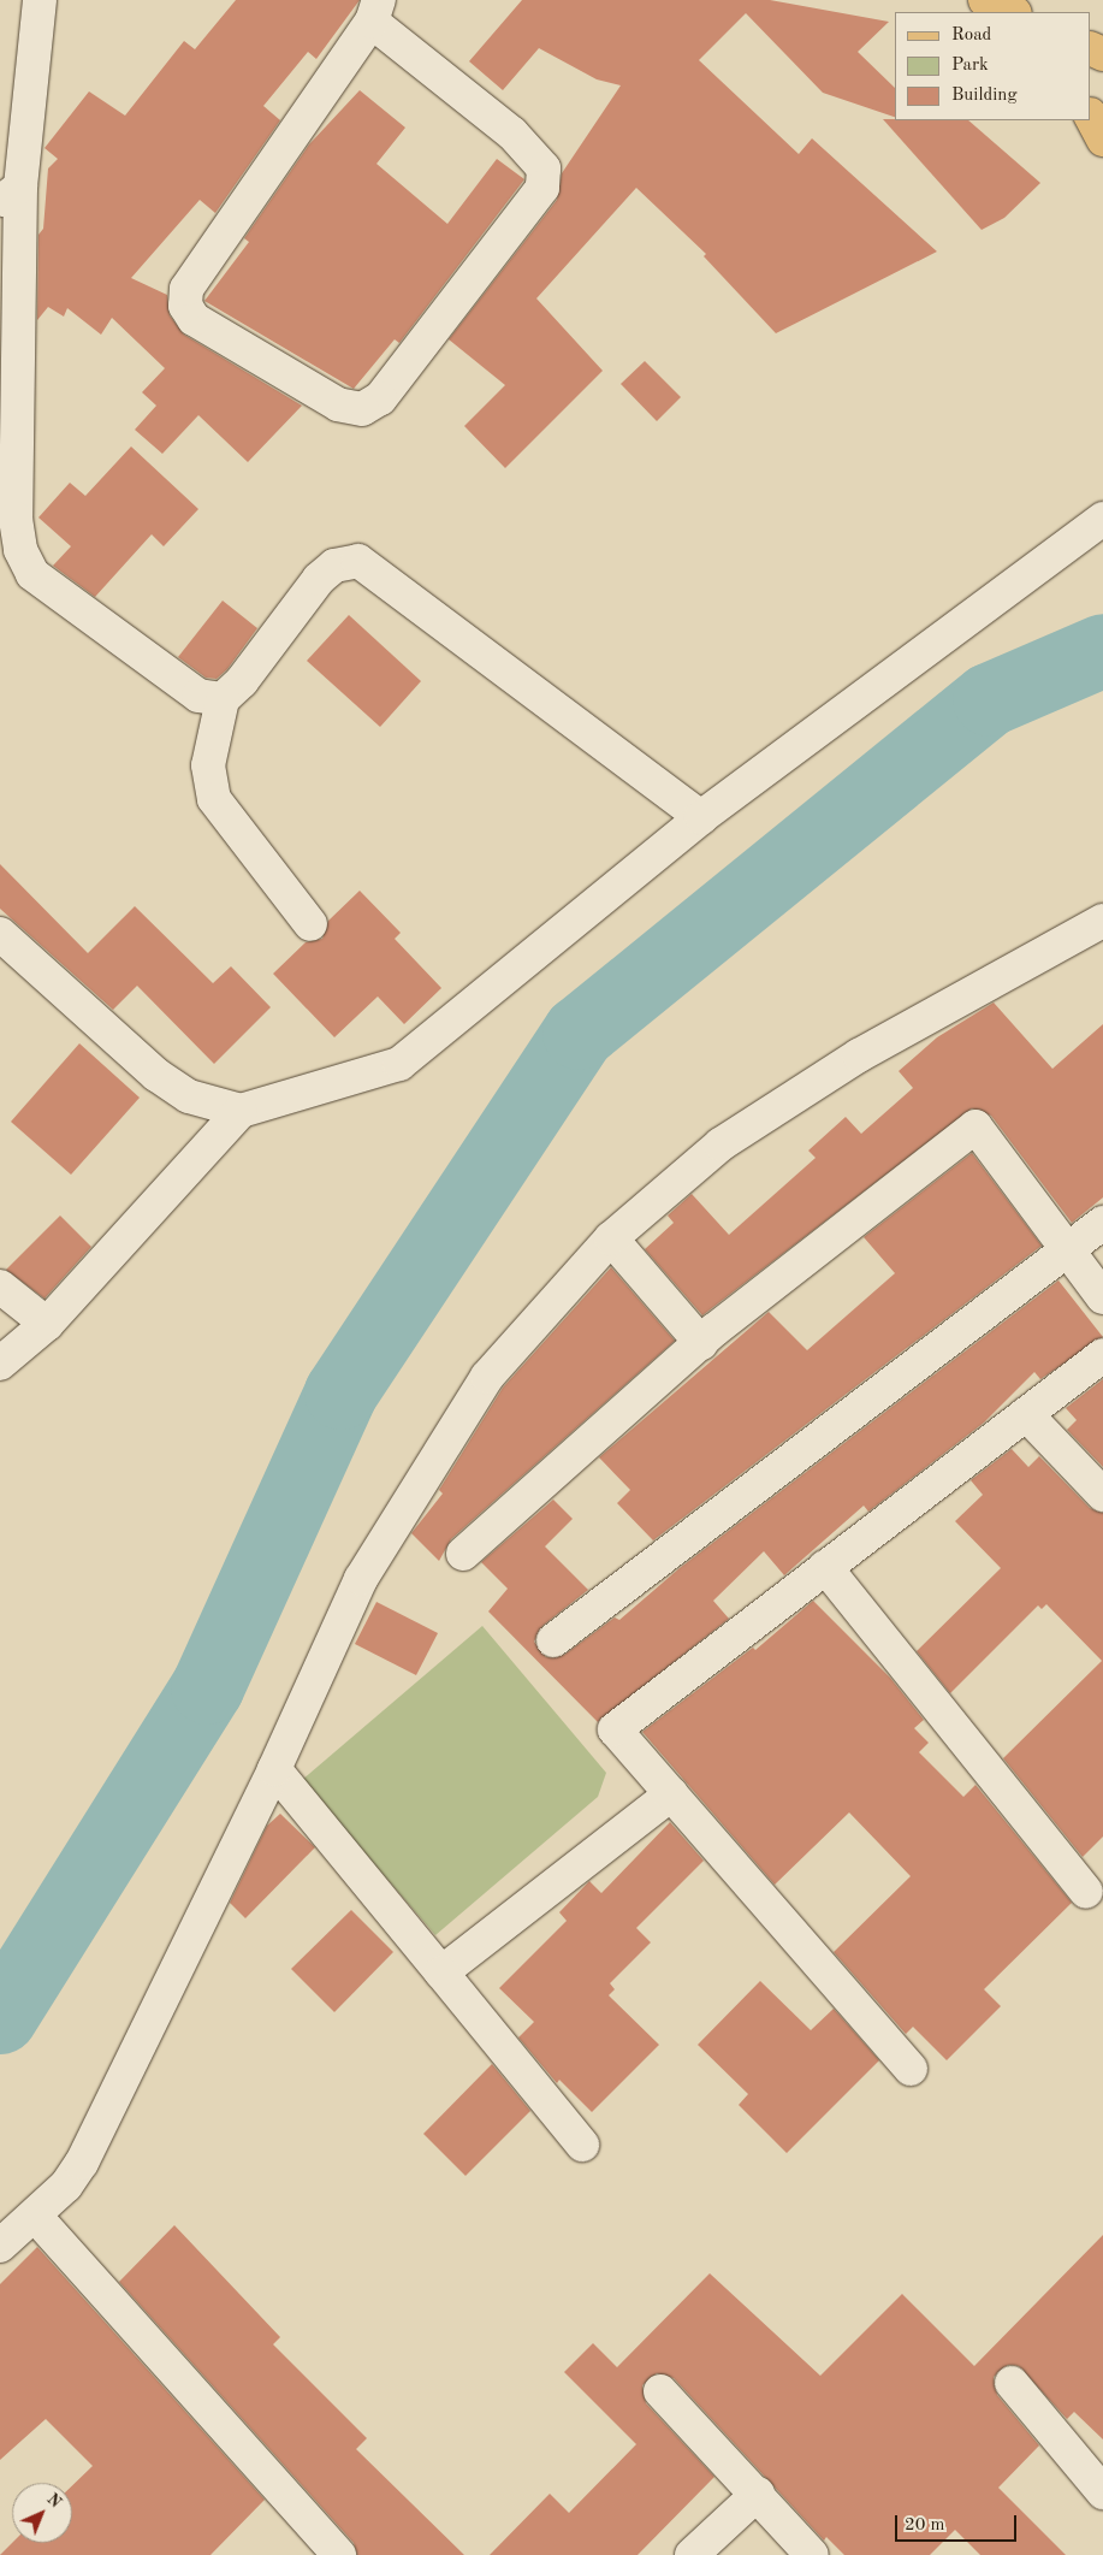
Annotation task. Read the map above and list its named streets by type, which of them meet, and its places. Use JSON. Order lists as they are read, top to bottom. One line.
{"legend":["Road","Park","Building"],"scale_bar":"20 m","north":"top right"}
